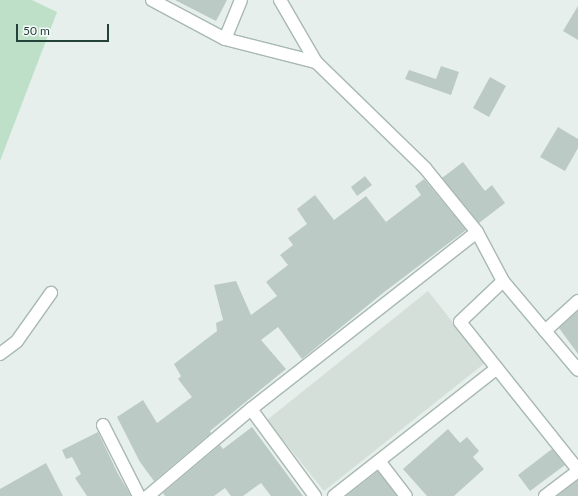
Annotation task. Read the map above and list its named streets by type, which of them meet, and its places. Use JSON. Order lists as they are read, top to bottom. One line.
{"scale_bar":"50 m"}
